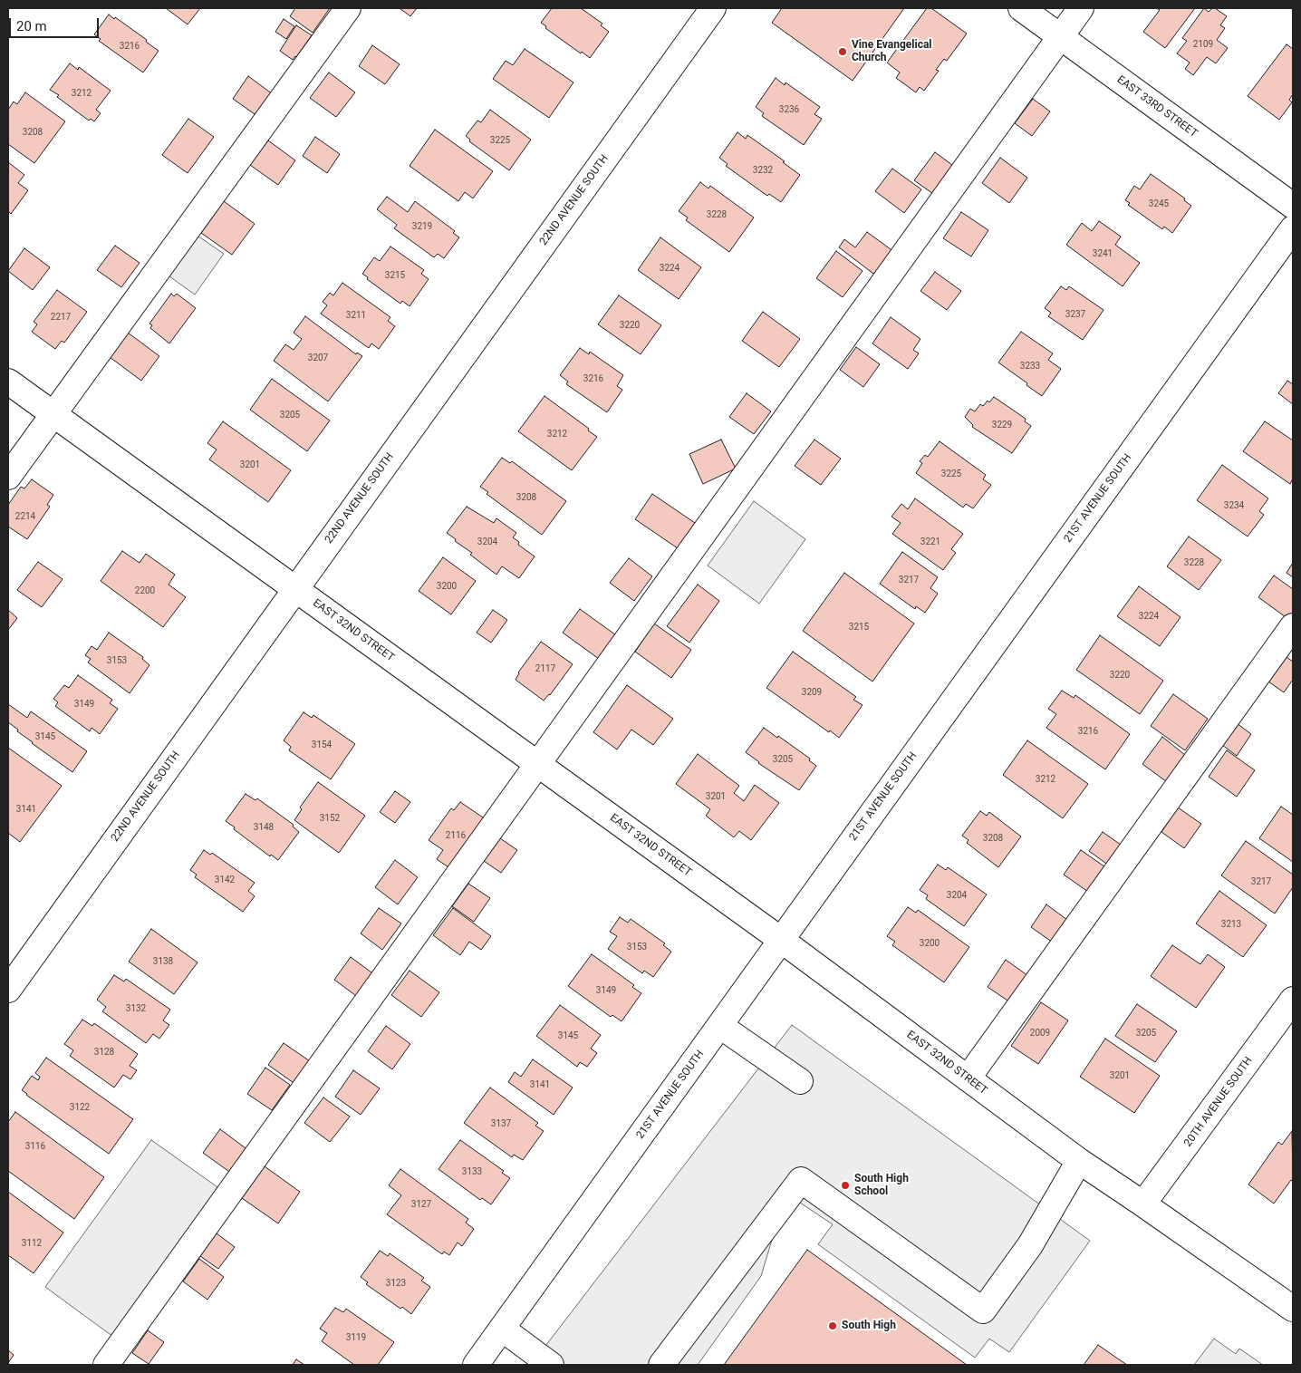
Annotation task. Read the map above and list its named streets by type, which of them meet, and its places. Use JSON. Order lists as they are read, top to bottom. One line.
{"streets":{"street":["EAST 33RD STREET","22ND AVENUE SOUTH","21ST AVENUE SOUTH","EAST 32ND STREET","20TH AVENUE SOUTH"]},"crossings":[["22ND AVENUE SOUTH","EAST 32ND STREET"],["21ST AVENUE SOUTH","EAST 32ND STREET"],["EAST 32ND STREET","20TH AVENUE SOUTH"]],"places":["Vine Evangelical Church","South High School","South High"],"house_numbers":["2109","3216","3212","3236","3208","3225","3232","3245","3228","3219","3241","3224","3215","3237","3211","2217","3220","3207","3233","3216","3205","3229","3212","3201","3225","3208","3234","2214","3204","3221","3228","3217","3200","2200","3224","3215","3153","2117","3220","3209","3149","3216","3145","3154","3205","3212","3201","3141","3152","3148","2116","3208","3142","3217","3204","3213","3200","3153","3138","3149","3132","2009","3205","3145","3128","3201","3141","3122","3137","3116","3133","3127","3112","3123","3119"],"scale_bar":"20 m"}
